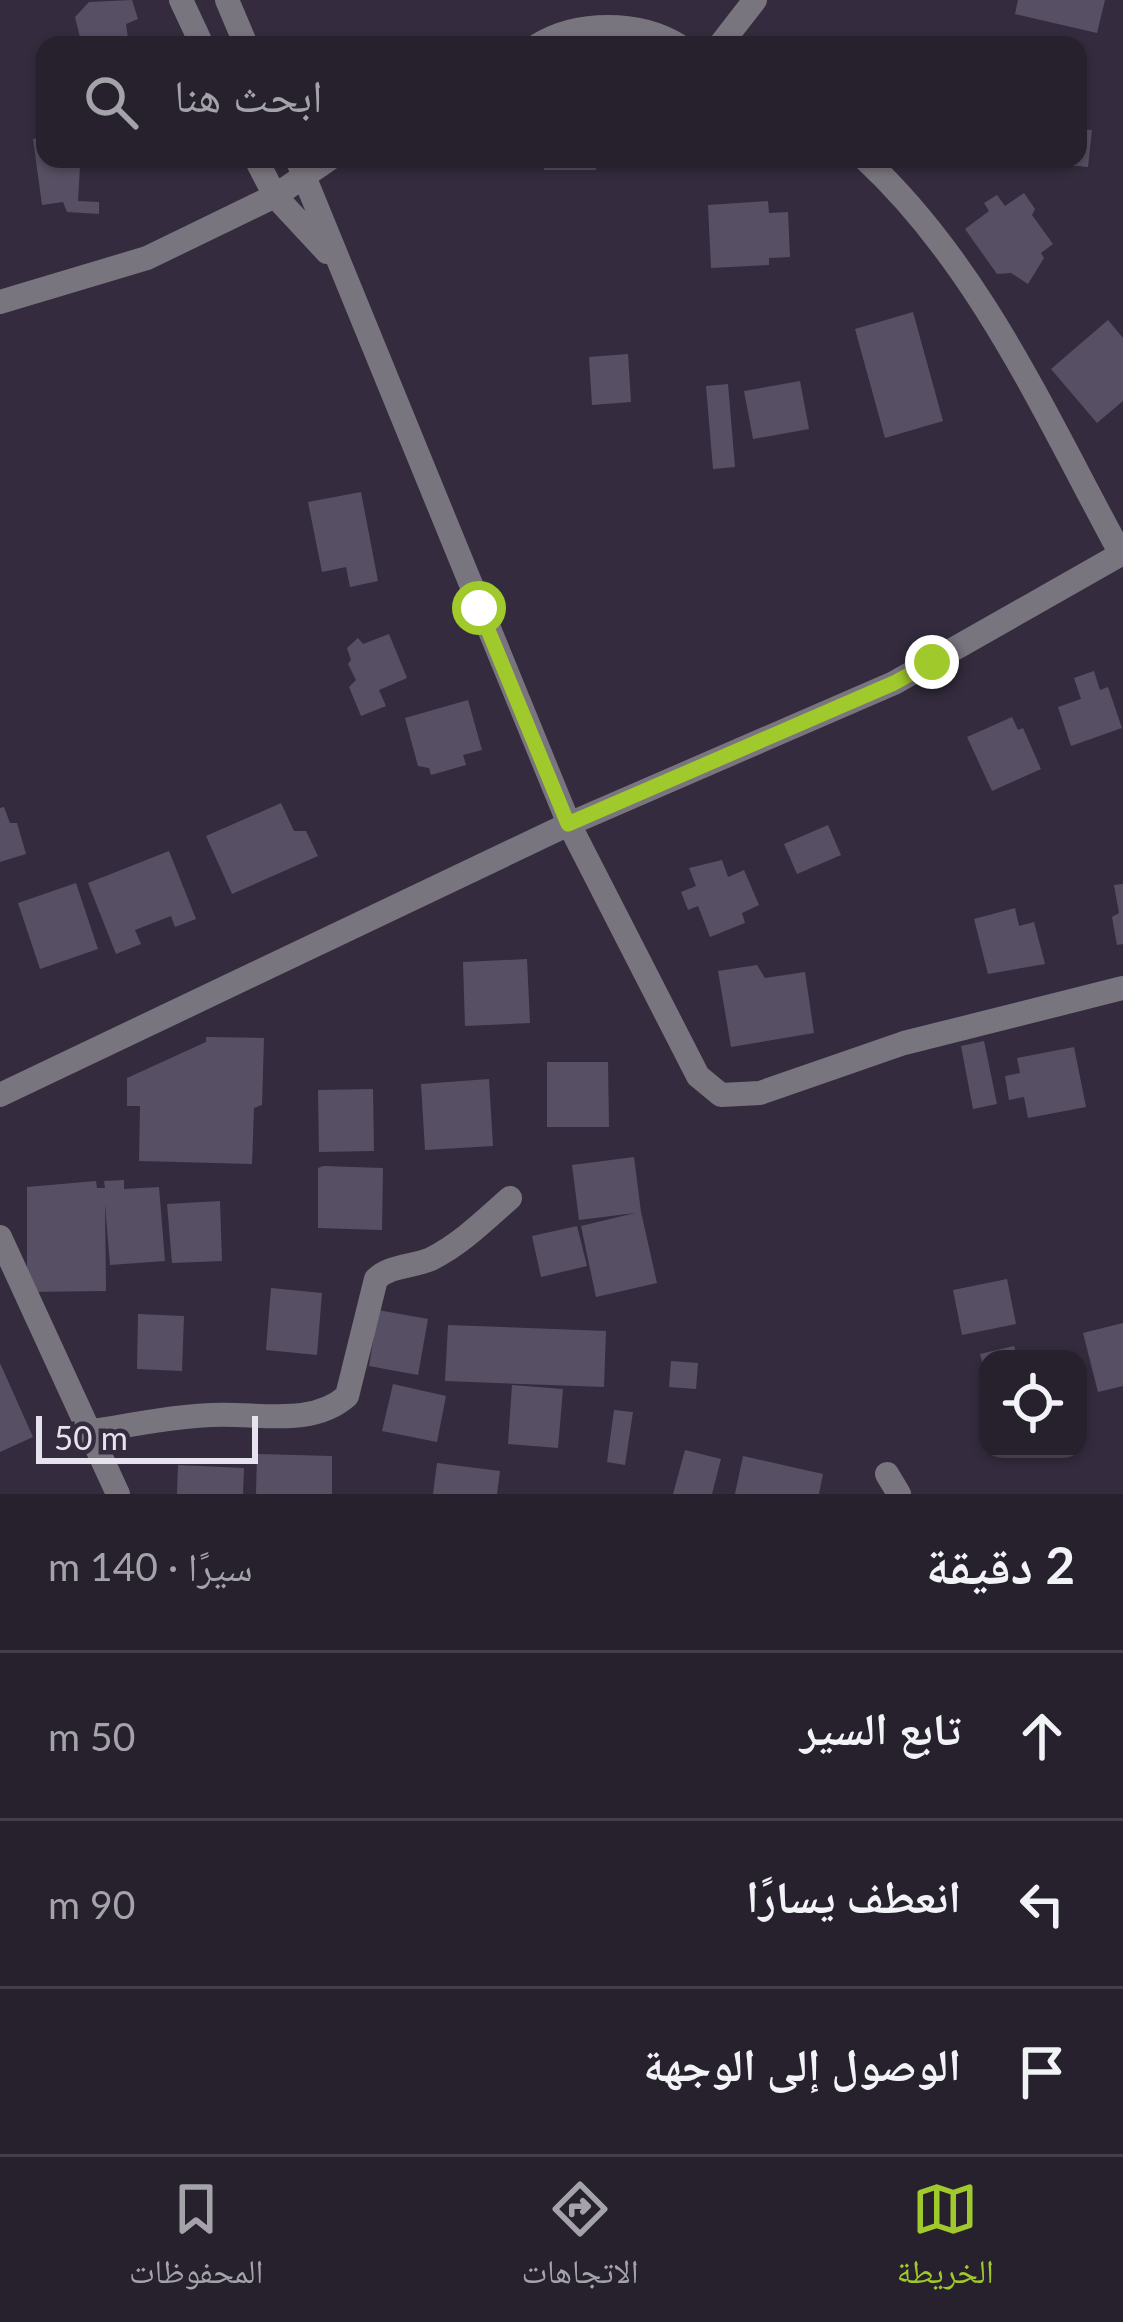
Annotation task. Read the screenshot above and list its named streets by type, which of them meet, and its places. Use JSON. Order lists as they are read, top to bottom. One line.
{"scale_bar":"50 m","page":{"search":"ابحث هنا","scale":"50 m","heading":["2 دقيقة","سيرًا · 140 m"],"list":[["تابع السير","50 m"],["انعطف يسارًا","90 m"],"الوصول إلى الوجهة"],"nav":["الخريطة","الاتجاهات","المحفوظات"]}}
